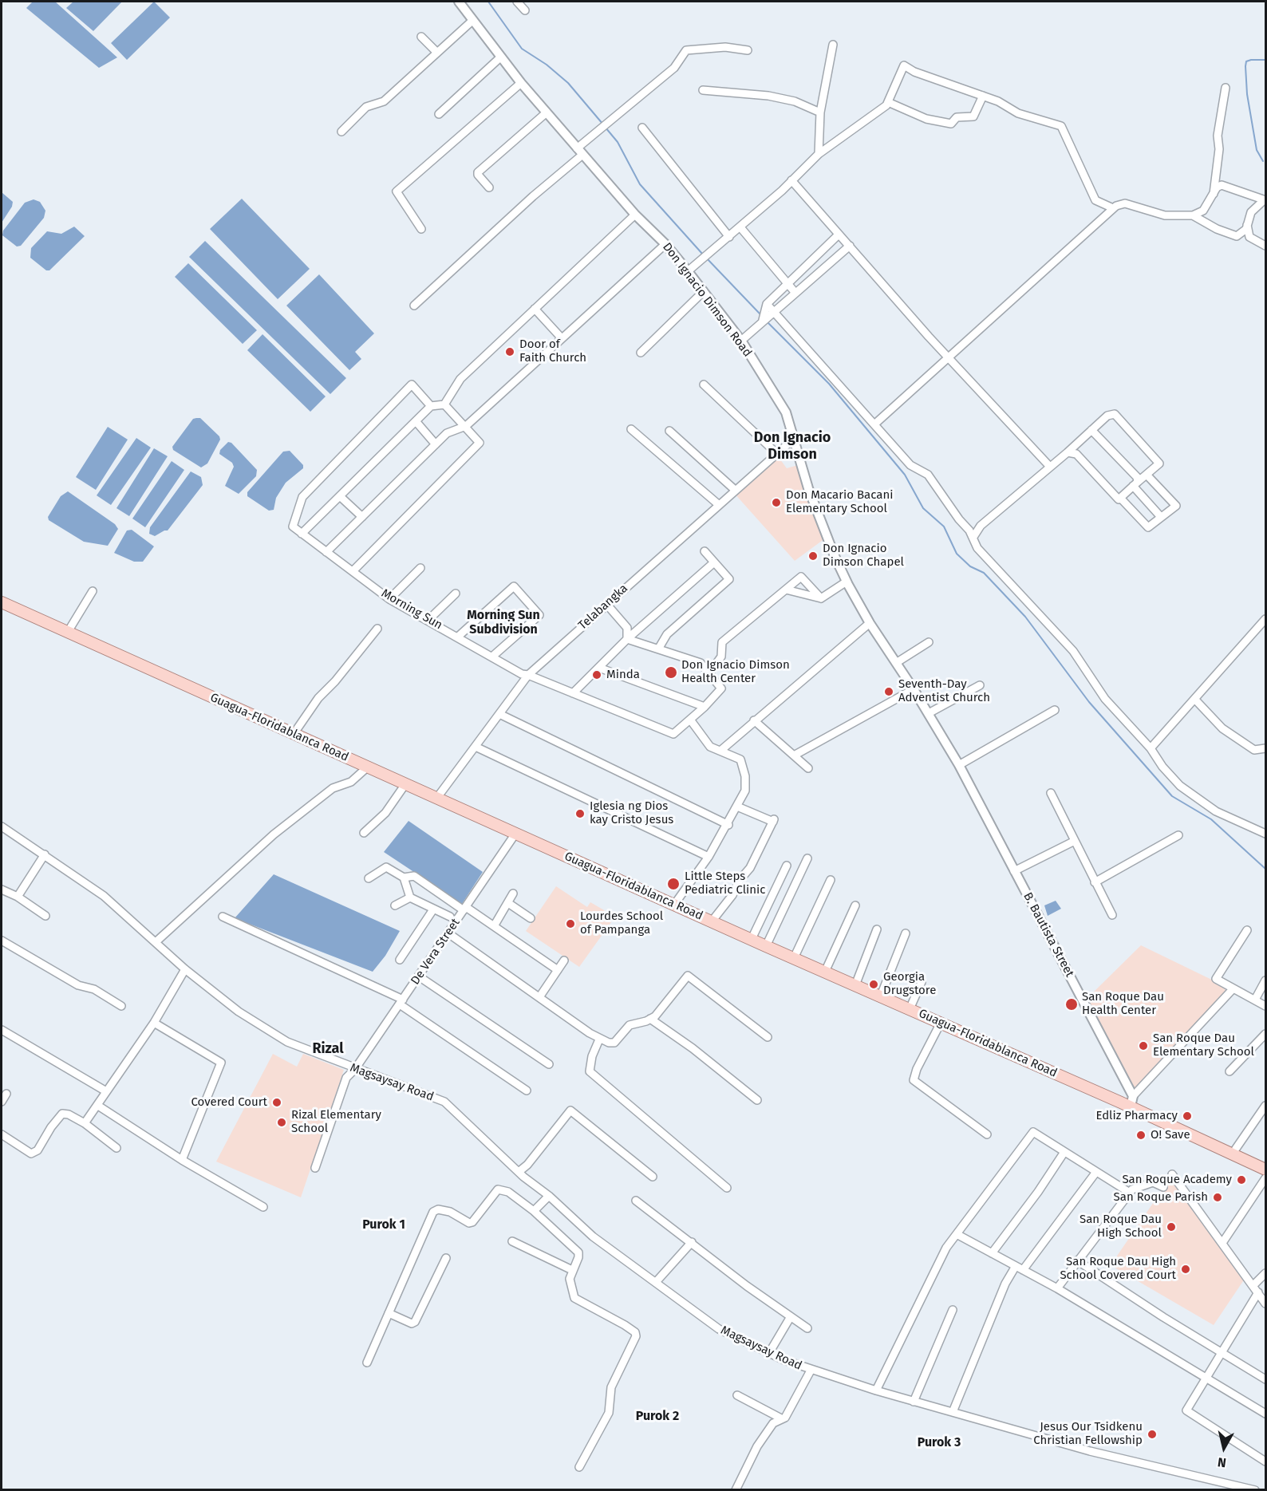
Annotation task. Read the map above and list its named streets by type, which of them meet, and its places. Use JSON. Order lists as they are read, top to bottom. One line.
{"streets":{"main road":["Guagua-Floridablanca Road"],"street":["Don Ignacio Dimson Road","Telabangka","Morning Sun","B. Bautista Street","De Vera Street","Magsaysay Road"]},"crossings":[["Don Ignacio Dimson Road","Telabangka"],["Don Ignacio Dimson Road","B. Bautista Street"],["Telabangka","Morning Sun"],["Telabangka","Guagua-Floridablanca Road"],["Guagua-Floridablanca Road","B. Bautista Street"],["Guagua-Floridablanca Road","De Vera Street"],["De Vera Street","Magsaysay Road"]],"districts":["Don Ignacio Dimson","Morning Sun Subdivision","Rizal","Purok 1","Purok 2","Purok 3"],"places":["Door of Faith Church","Don Macario Bacani Elementary School","Don Ignacio Dimson Chapel","Don Ignacio Dimson Health Center","Minda","Seventh-Day Adventist Church","Iglesia ng Dios kay Cristo Jesus","Little Steps Pediatric Clinic","Lourdes School of Pampanga","Georgia Drugstore","San Roque Dau Health Center","San Roque Dau Elementary School","Covered Court","Edliz Pharmacy","Rizal Elementary School","O! Save","San Roque Academy","San Roque Parish","San Roque Dau High School","San Roque Dau High School Covered Court","Jesus Our Tsidkenu Christian Fellowship"],"north":"bottom"}
